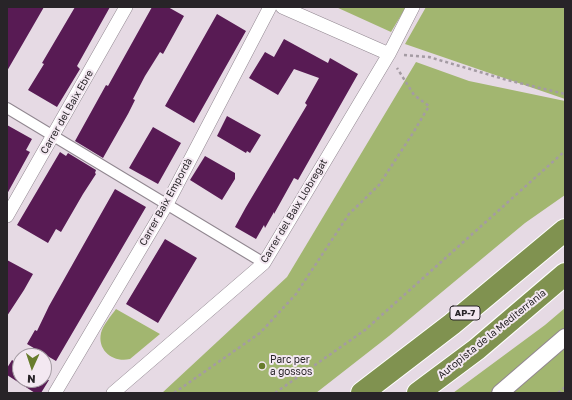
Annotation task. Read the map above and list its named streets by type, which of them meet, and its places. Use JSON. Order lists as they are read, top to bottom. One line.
{"streets":{"highway":["AP-7","Autopista de la Mediterrània"],"street":["Carrer del Baix Ebre","Carrer Baix Empordà","Carrer del Baix Llobregat"]},"places":["Parc per a gossos"],"north":"bottom"}
